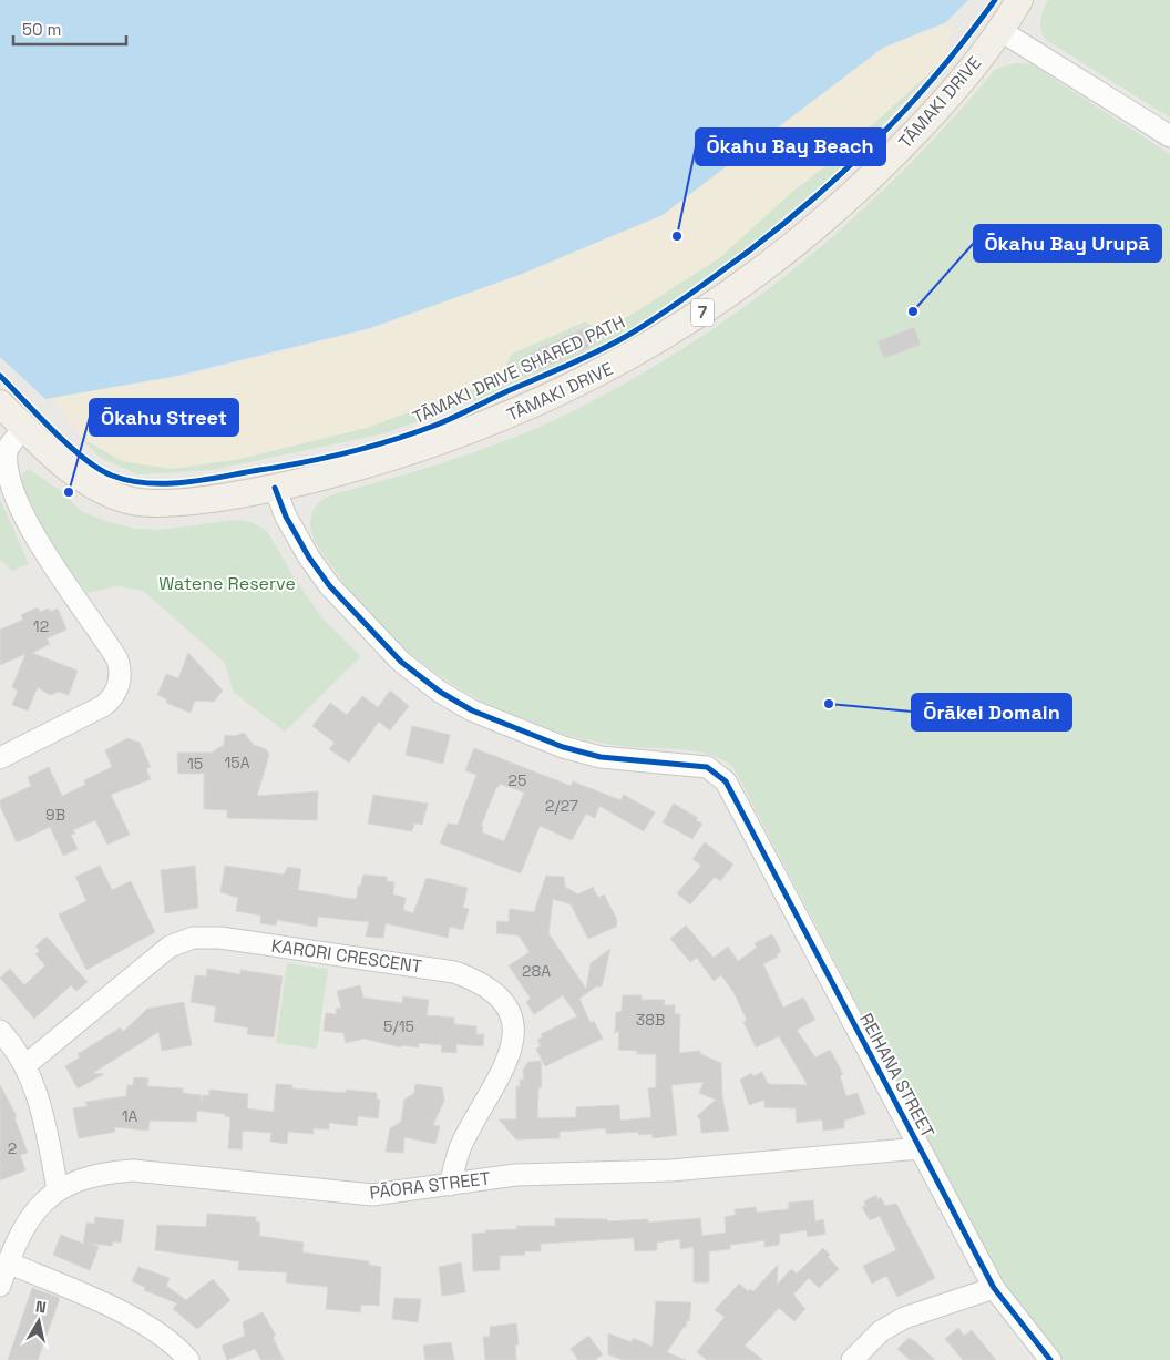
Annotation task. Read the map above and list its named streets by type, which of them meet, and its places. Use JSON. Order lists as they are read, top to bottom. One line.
{"streets":{"main road":["TĀMAKI DRIVE","7"],"street":["KARORI CRESCENT","REIHANA STREET","PĀORA STREET"],"cycle path":["TĀMAKI DRIVE SHARED PATH"]},"crossings":[["TĀMAKI DRIVE","REIHANA STREET"],["KARORI CRESCENT","PĀORA STREET"],["REIHANA STREET","PĀORA STREET"]],"parks":["Watene Reserve"],"places":["Ōkahu Bay Beach","Ōkahu Bay Urupā","Ōkahu Street","Ōrākei Domain"],"house_numbers":["12","15A","15","25","2/27","9B","28A","38B","5/15","1A","2"],"scale_bar":"50 m","north":"top"}
